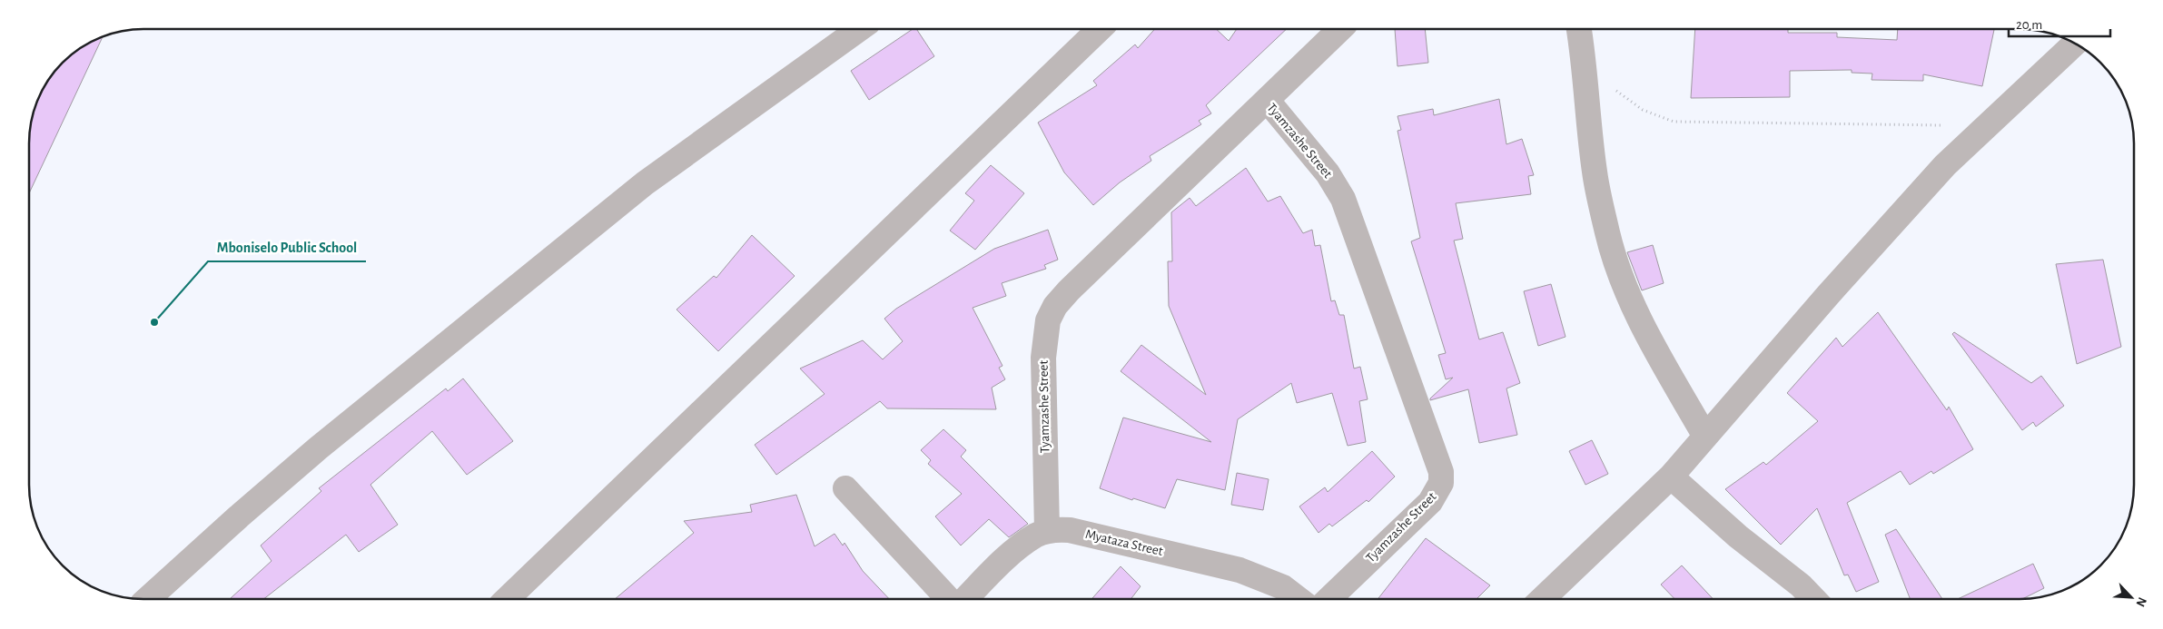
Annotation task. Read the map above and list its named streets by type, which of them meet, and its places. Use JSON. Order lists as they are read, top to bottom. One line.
{"streets":{"street":["Tyamzashe Street","Myataza Street"]},"crossings":[["Tyamzashe Street","Myataza Street"]],"places":["Mboniselo Public School"],"scale_bar":"20 m","north":"bottom right"}
